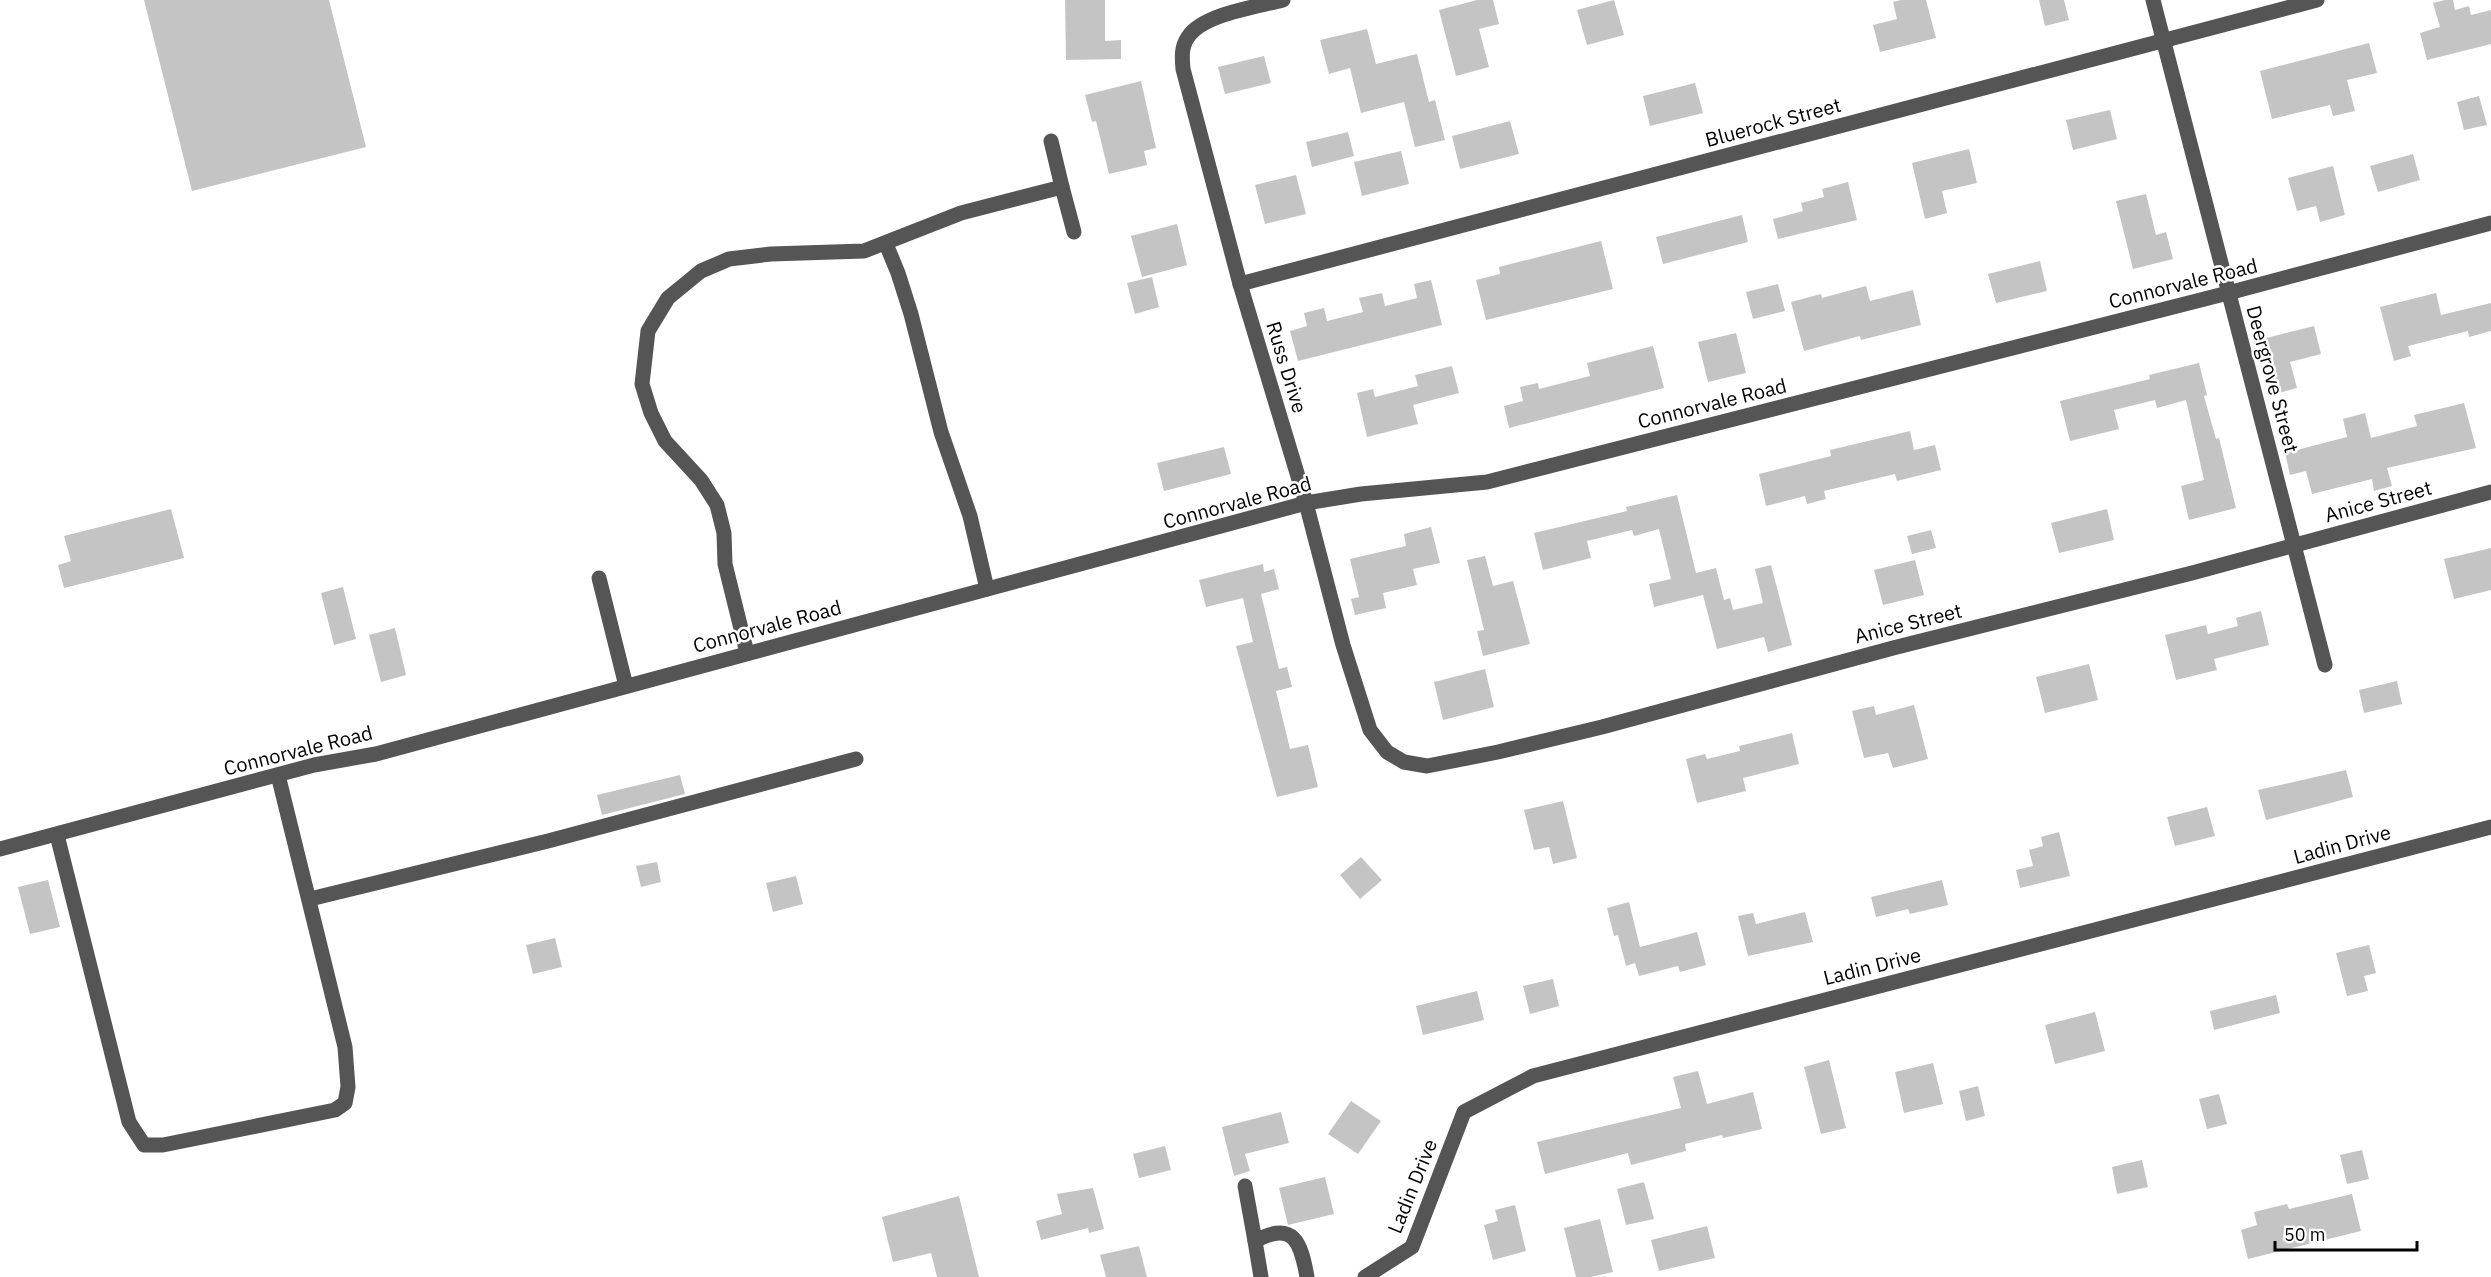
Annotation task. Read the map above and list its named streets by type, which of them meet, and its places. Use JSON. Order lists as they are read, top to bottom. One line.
{"streets":{"street":["Bluerock Street","Connorvale Road","Russ Drive","Deergrove Street","Anice Street","Ladin Drive"]},"crossings":[["Bluerock Street","Russ Drive"],["Bluerock Street","Deergrove Street"],["Connorvale Road","Russ Drive"],["Connorvale Road","Deergrove Street"],["Russ Drive","Anice Street"],["Deergrove Street","Anice Street"]],"scale_bar":"50 m"}
